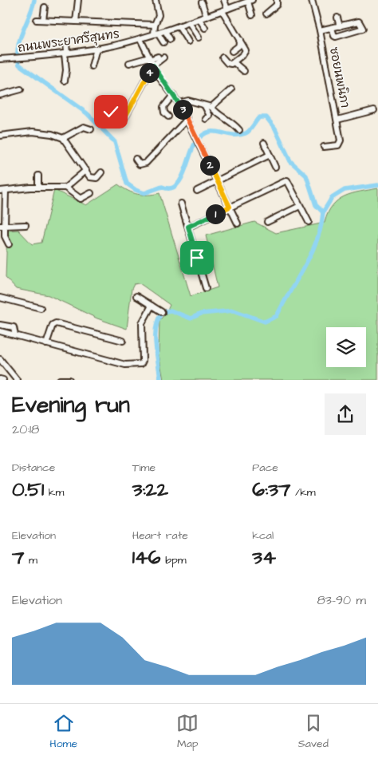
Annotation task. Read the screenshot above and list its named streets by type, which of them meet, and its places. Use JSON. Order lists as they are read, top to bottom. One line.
{"streets":{"street":["ถนนพระยาศรีสุนทร","ซอยนพนิภา"]},"page":{"pins":["4","3","2","1"],"heading":["Evening run","20:18"],"stats":[["Distance","0.51 km"],["Time","3:22"],["Pace","6:37 /km"],["Elevation","7 m"],["Heart rate","146 bpm"],["kcal","34"]],"chart":["Elevation","83–90 m"],"tabs":["Home","Map","Saved"]}}
